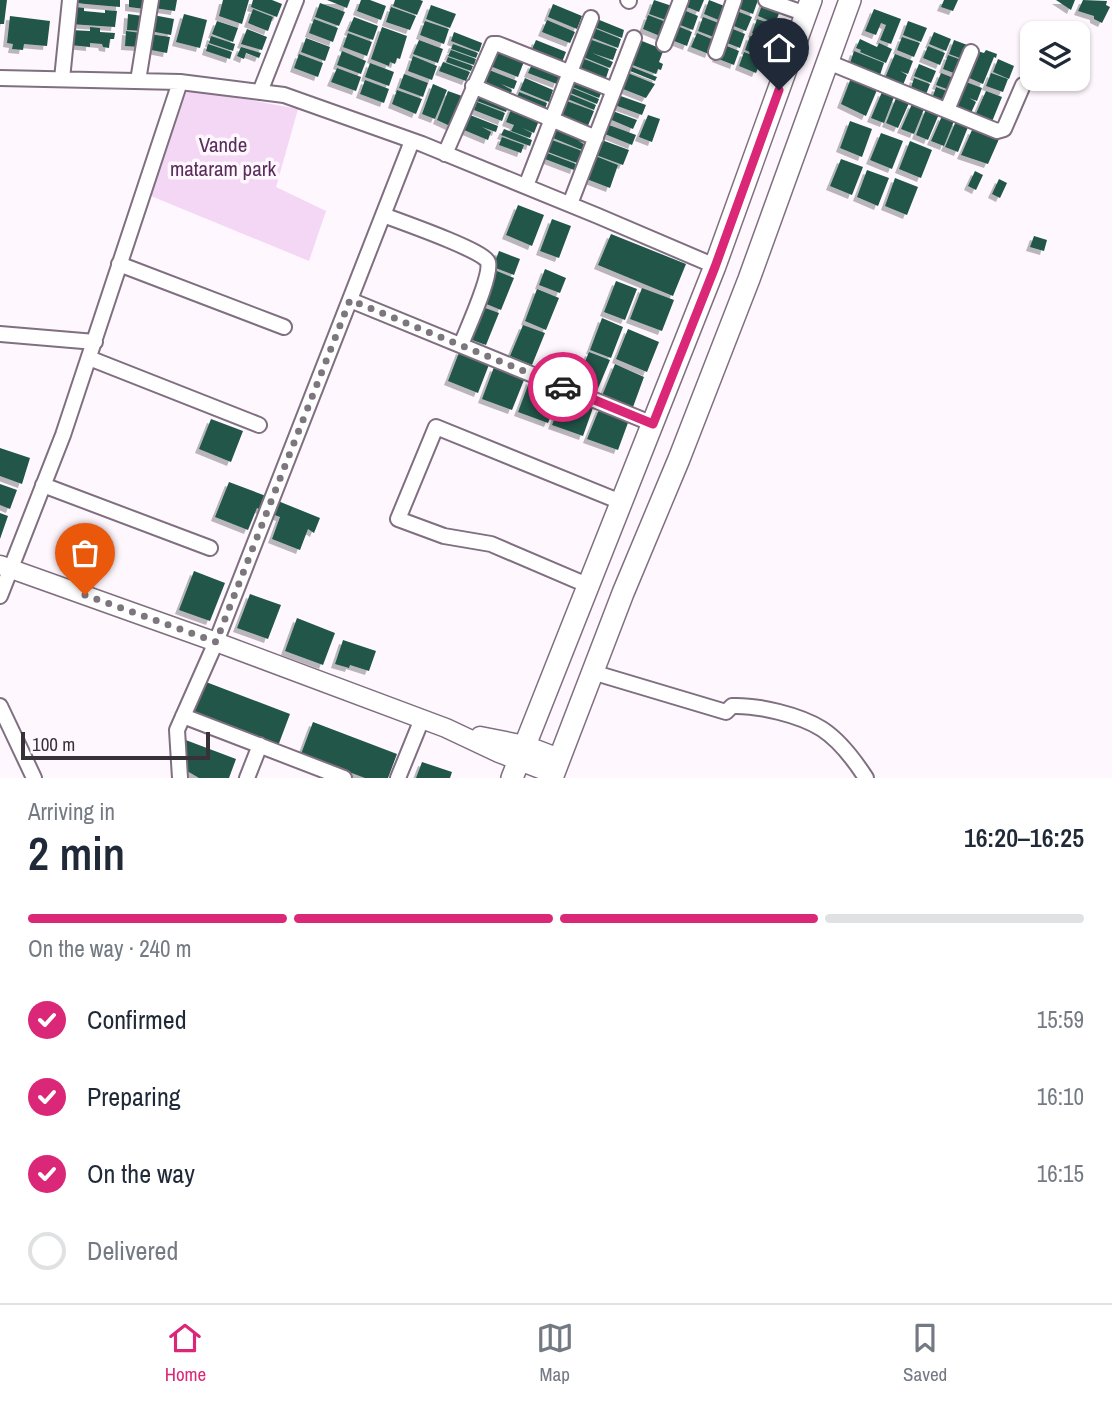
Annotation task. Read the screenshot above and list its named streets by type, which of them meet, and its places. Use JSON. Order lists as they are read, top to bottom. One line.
{"parks":["Vande mataram park"],"scale_bar":"100 m","page":{"scale":"100 m","heading":["2 min","Arriving in","16:20–16:25"],"bar":"On the way · 240 m","list":[["Confirmed","15:59"],["Preparing","16:10"],["On the way","16:15"],"Delivered"],"tabs":["Home","Map","Saved"]}}
